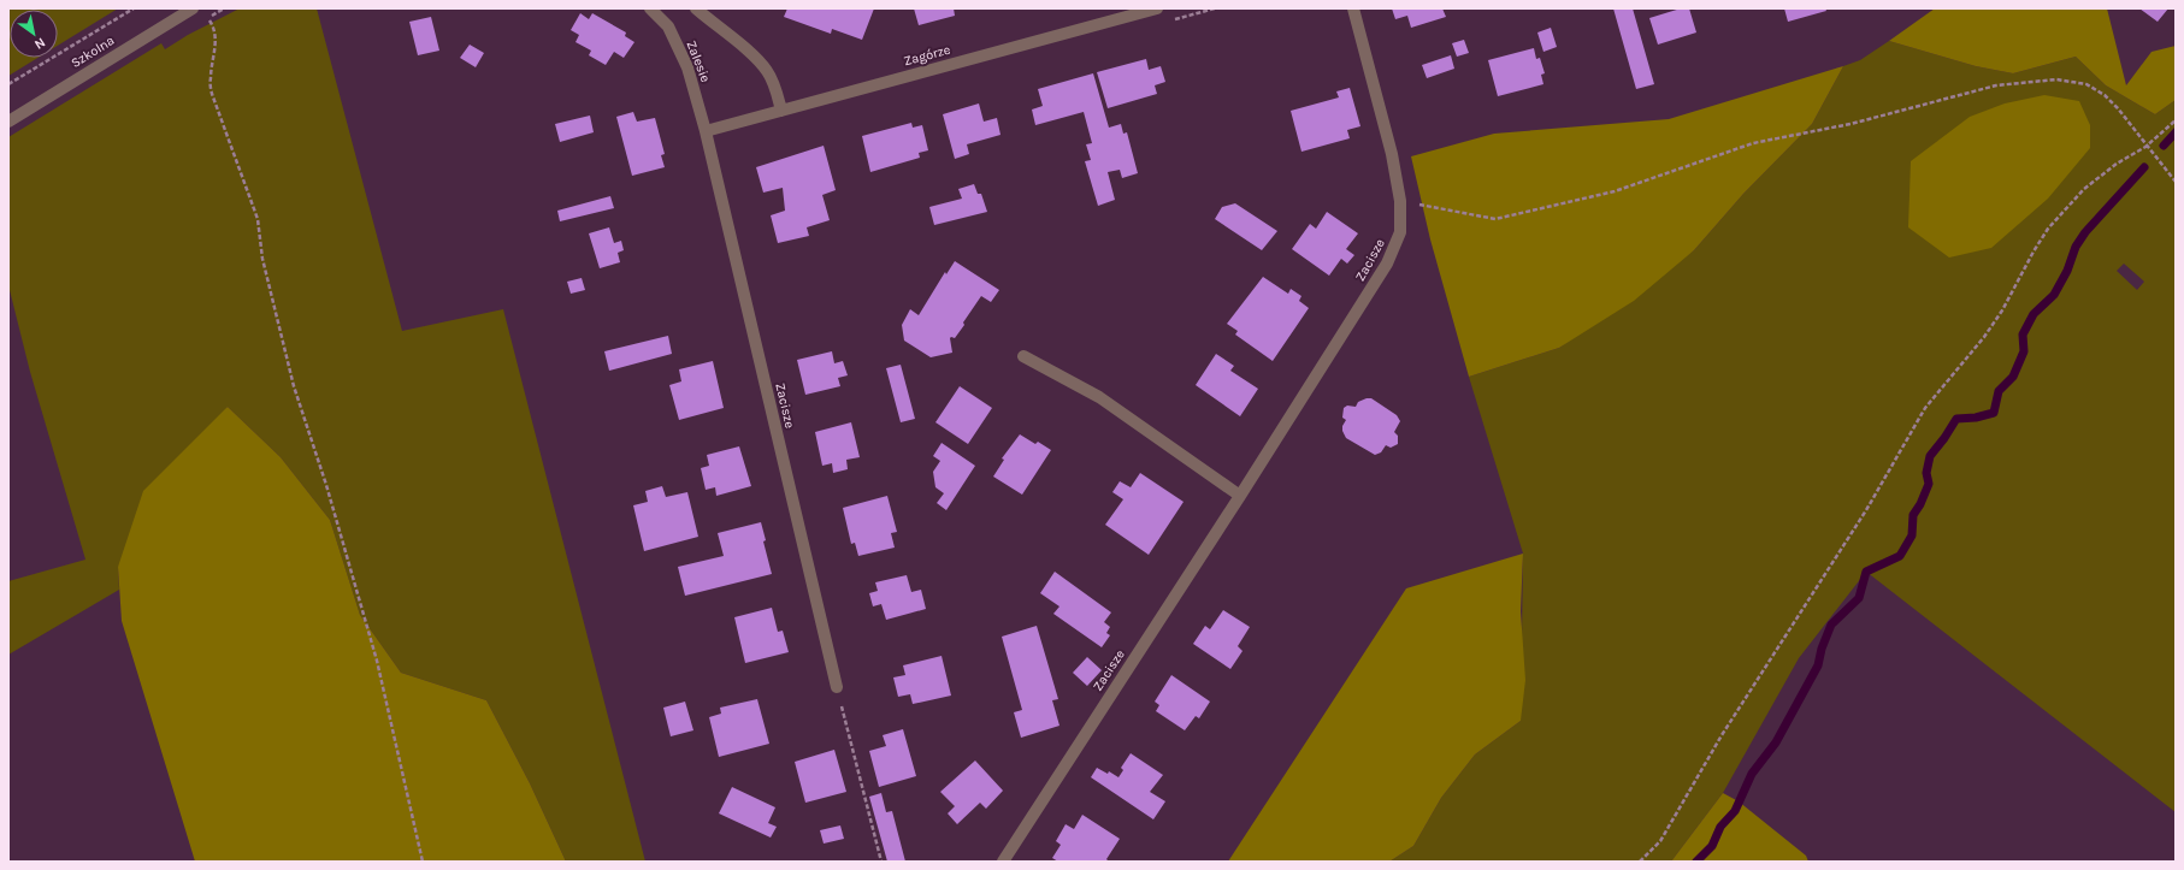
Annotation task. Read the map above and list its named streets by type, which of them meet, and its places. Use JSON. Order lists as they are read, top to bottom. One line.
{"streets":{"street":["Szkolna","Zagórze","Zalesie","Zacisze"]},"crossings":[["Zagórze","Zalesie"],["Zagórze","Zacisze"],["Zalesie","Zacisze"]],"north":"bottom right"}
